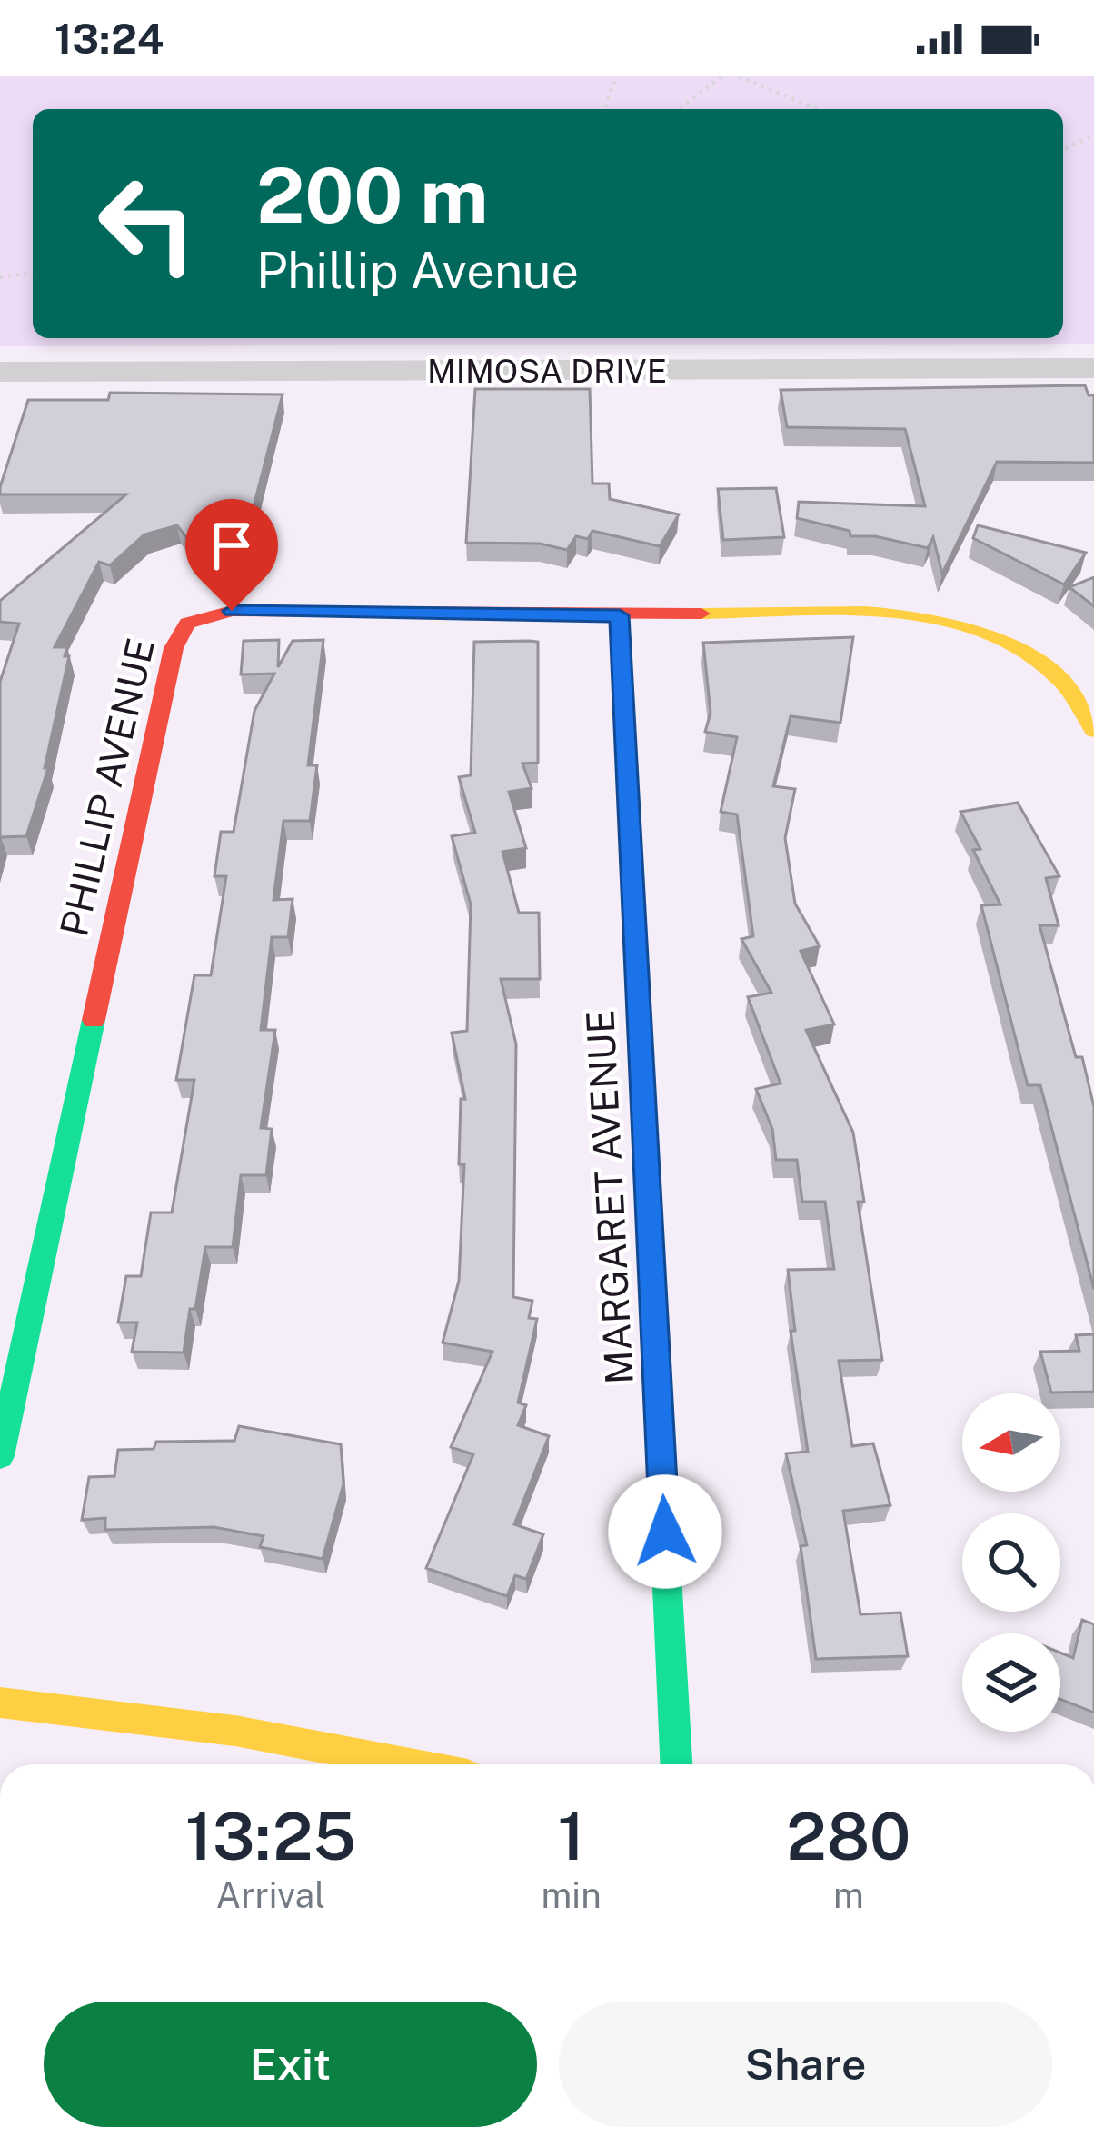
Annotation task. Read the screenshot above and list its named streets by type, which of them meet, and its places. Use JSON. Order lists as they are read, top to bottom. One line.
{"streets":{"street":["MIMOSA DRIVE","PHILLIP AVENUE","MARGARET AVENUE"]},"crossings":[["PHILLIP AVENUE","MARGARET AVENUE"]],"north":"left","page":{"status":"13:24","turn":["200 m","Phillip Avenue"],"eta":["13:25","Arrival","1","min","280","m"],"buttons":["Exit","Share"]}}
